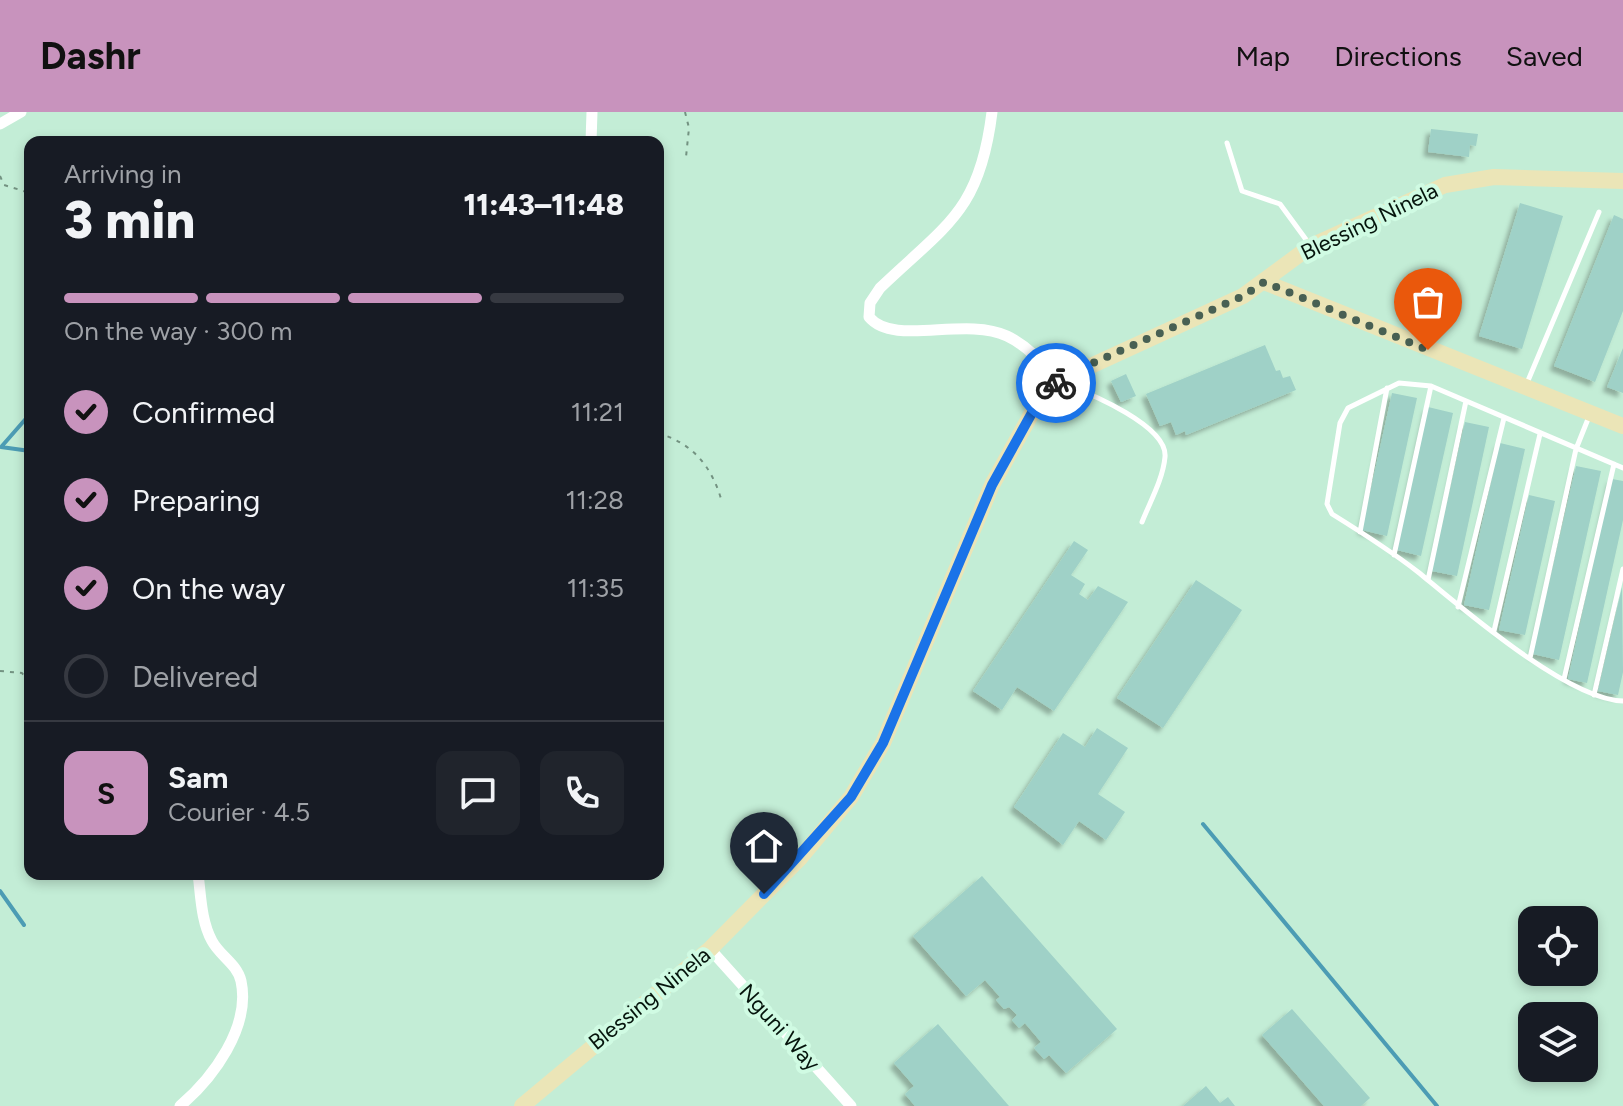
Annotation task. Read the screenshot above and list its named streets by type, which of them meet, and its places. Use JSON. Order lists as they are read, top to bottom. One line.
{"streets":{"street":["Blessing Ninela","Nguni Way"]},"crossings":[["Blessing Ninela","Nguni Way"]],"page":{"header":"Dashr","nav":["Map","Directions","Saved"],"heading":["3 min","Arriving in","11:43–11:48"],"panel":["Sam","Courier · 4.5"],"bar":"On the way · 300 m","list":[["Confirmed","11:21"],["Preparing","11:28"],["On the way","11:35"],"Delivered"],"round":"S"}}
